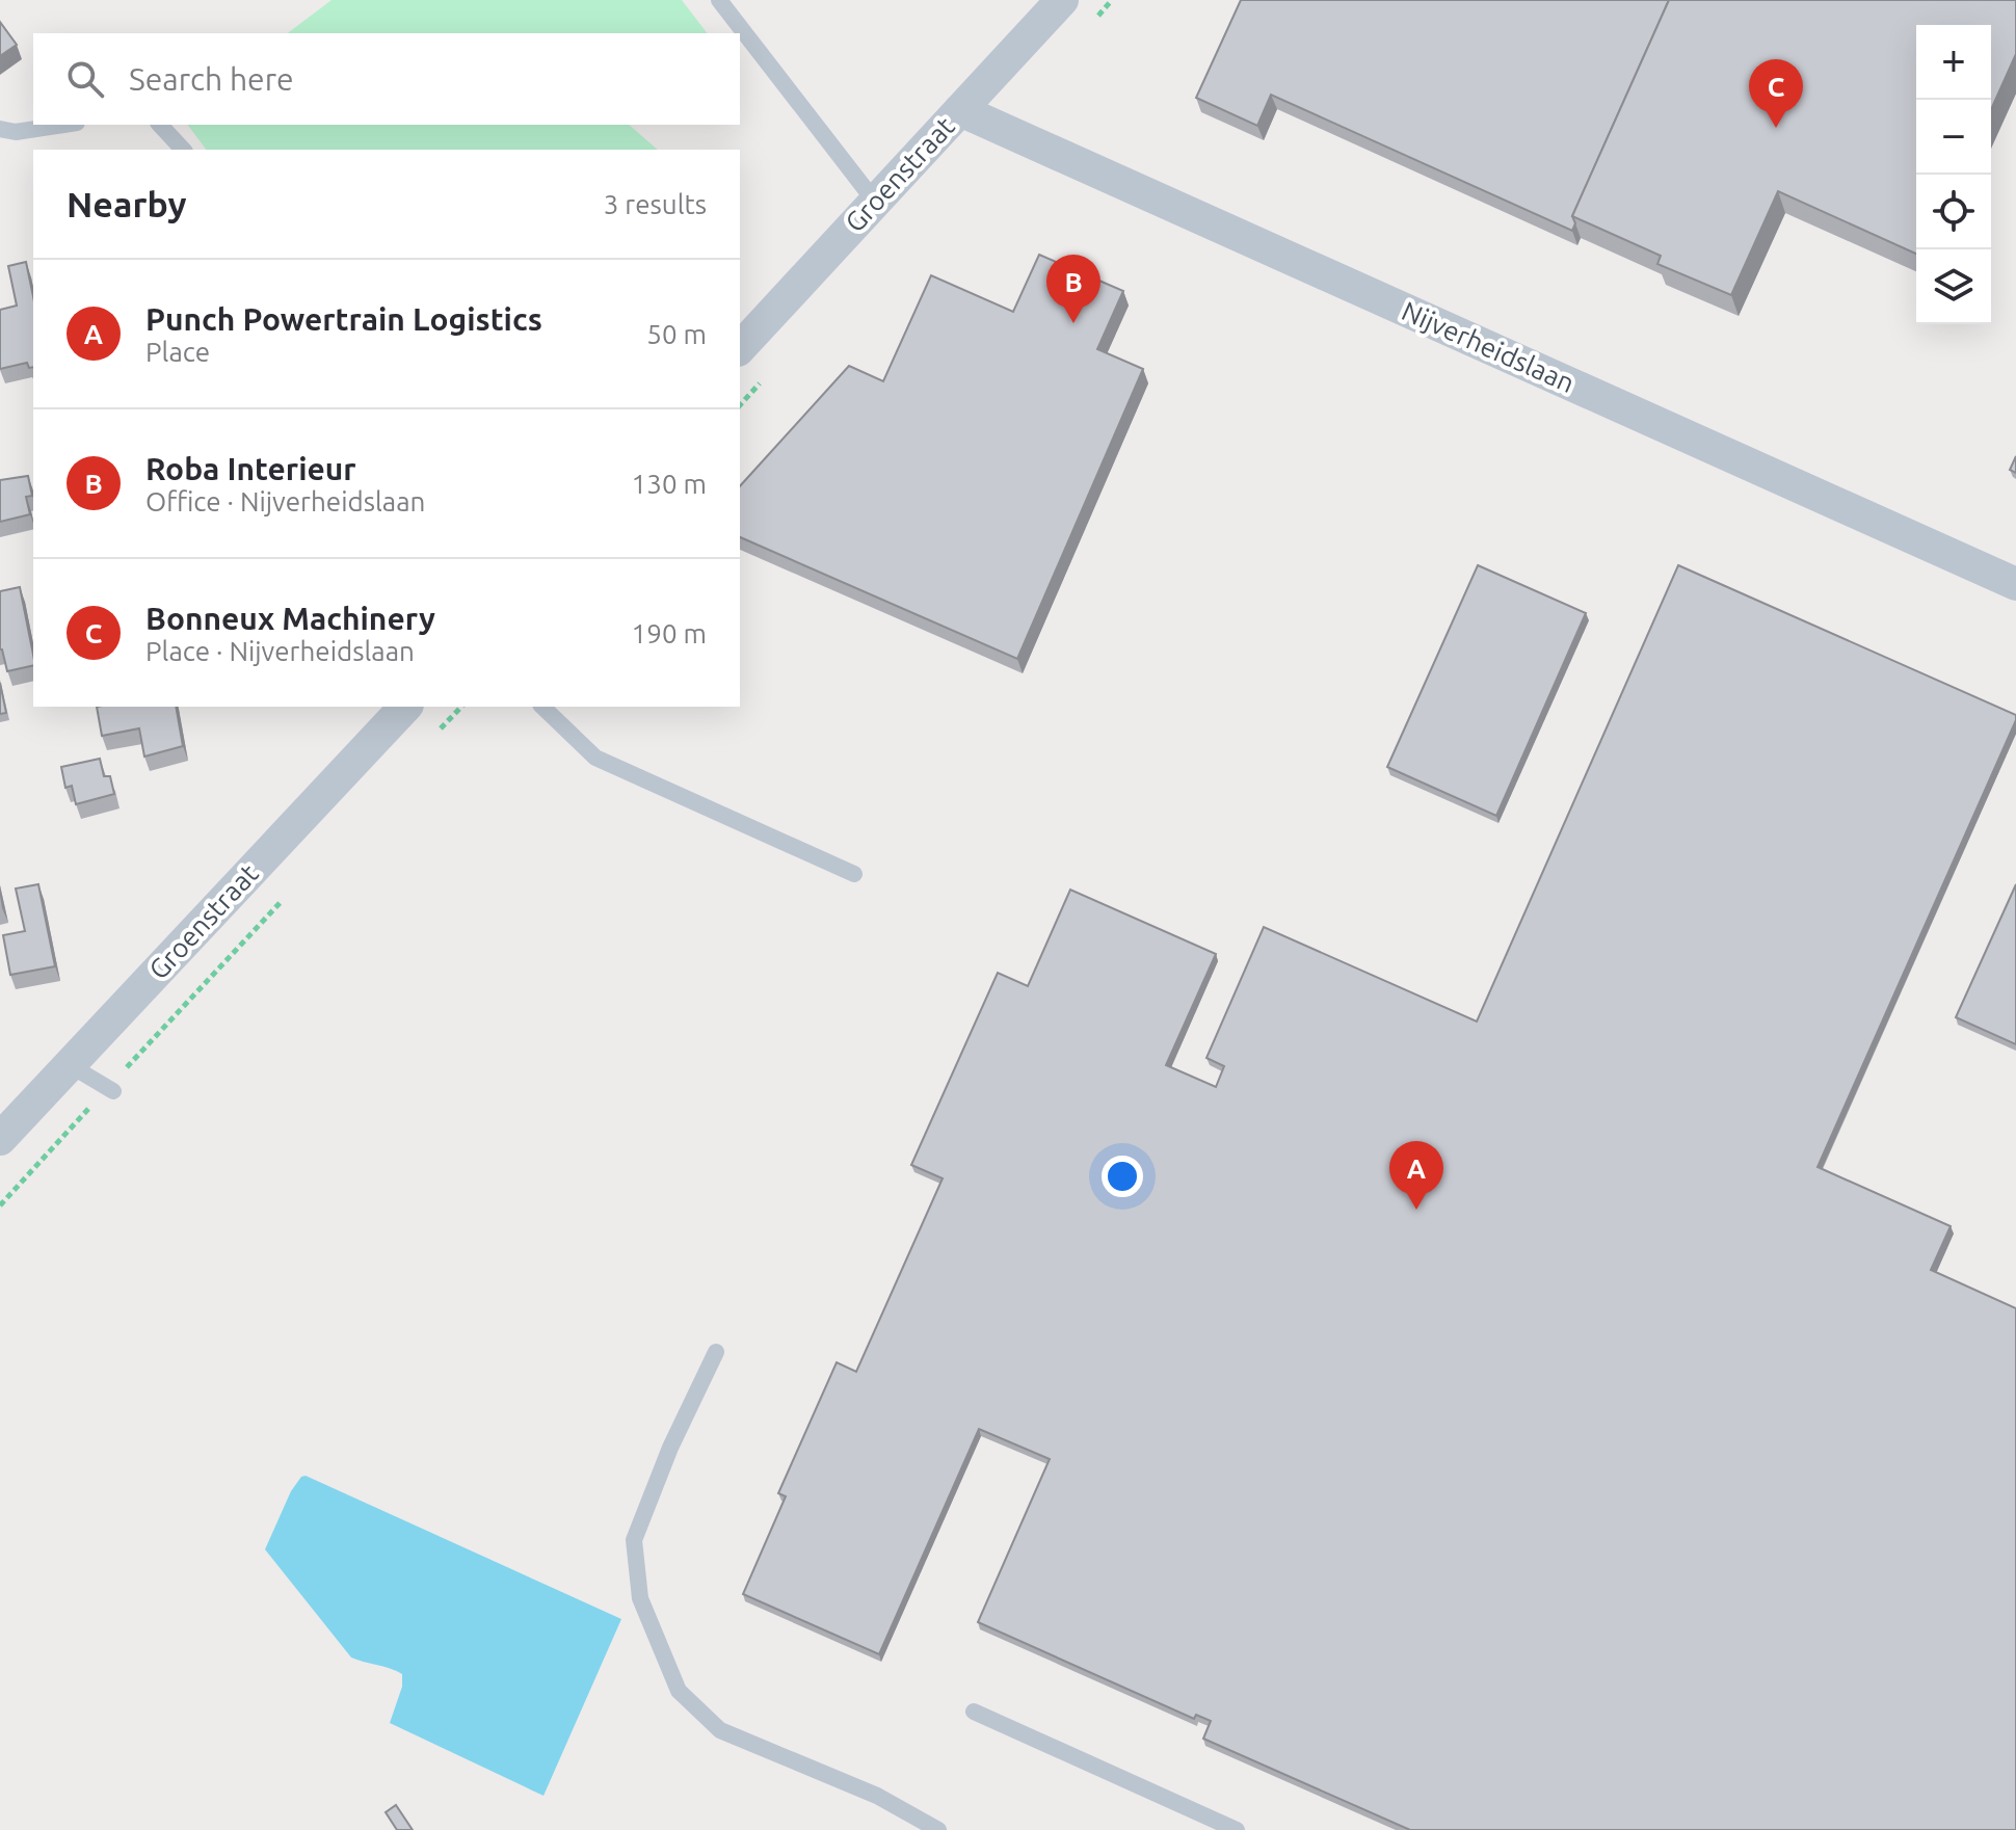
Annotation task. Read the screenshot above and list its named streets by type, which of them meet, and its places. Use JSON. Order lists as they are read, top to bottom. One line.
{"streets":{"street":["Groenstraat","Nijverheidslaan"]},"crossings":[["Groenstraat","Nijverheidslaan"]],"page":{"map_buttons":["+","−"],"search":"Search here","pins":["C","B","A"],"heading":["Nearby","3 results"],"list":[{"mark":"A","name":"Punch Powertrain Logistics","note":"Place","value":"50 m"},{"mark":"B","name":"Roba Interieur","note":"Office · Nijverheidslaan","value":"130 m"},{"mark":"C","name":"Bonneux Machinery","note":"Place · Nijverheidslaan","value":"190 m"}]}}
